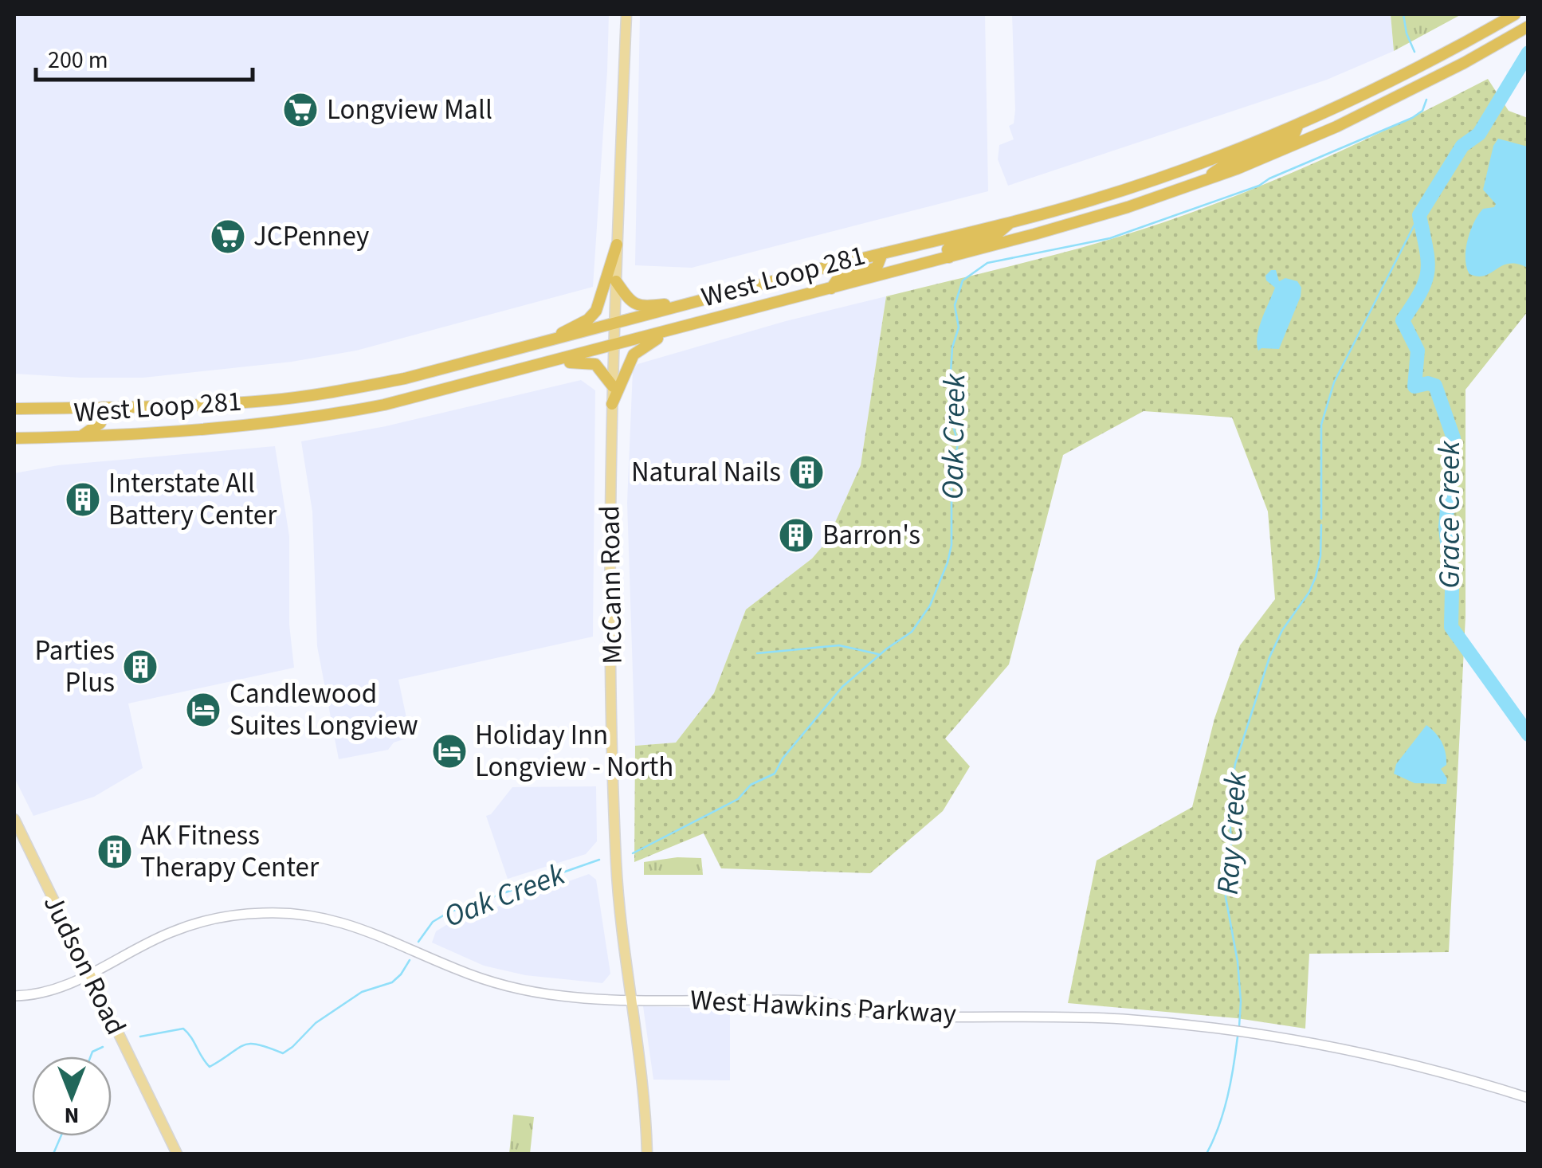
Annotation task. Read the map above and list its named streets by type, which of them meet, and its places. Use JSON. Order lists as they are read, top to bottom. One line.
{"streets":{"highway":["West Loop 281"],"main road":["McCann Road","Judson Road","West Hawkins Parkway"]},"crossings":[["West Loop 281","McCann Road"],["McCann Road","West Hawkins Parkway"],["Judson Road","West Hawkins Parkway"]],"water":["Oak Creek","Grace Creek","Ray Creek"],"places":{"supermarket":["Longview Mall","JCPenney"],"building":["Natural Nails","Interstate All Battery Center","Barron's","Parties Plus","AK Fitness Therapy Center"],"hotel":["Candlewood Suites Longview","Holiday Inn Longview - North"]},"scale_bar":"200 m","north":"bottom"}
